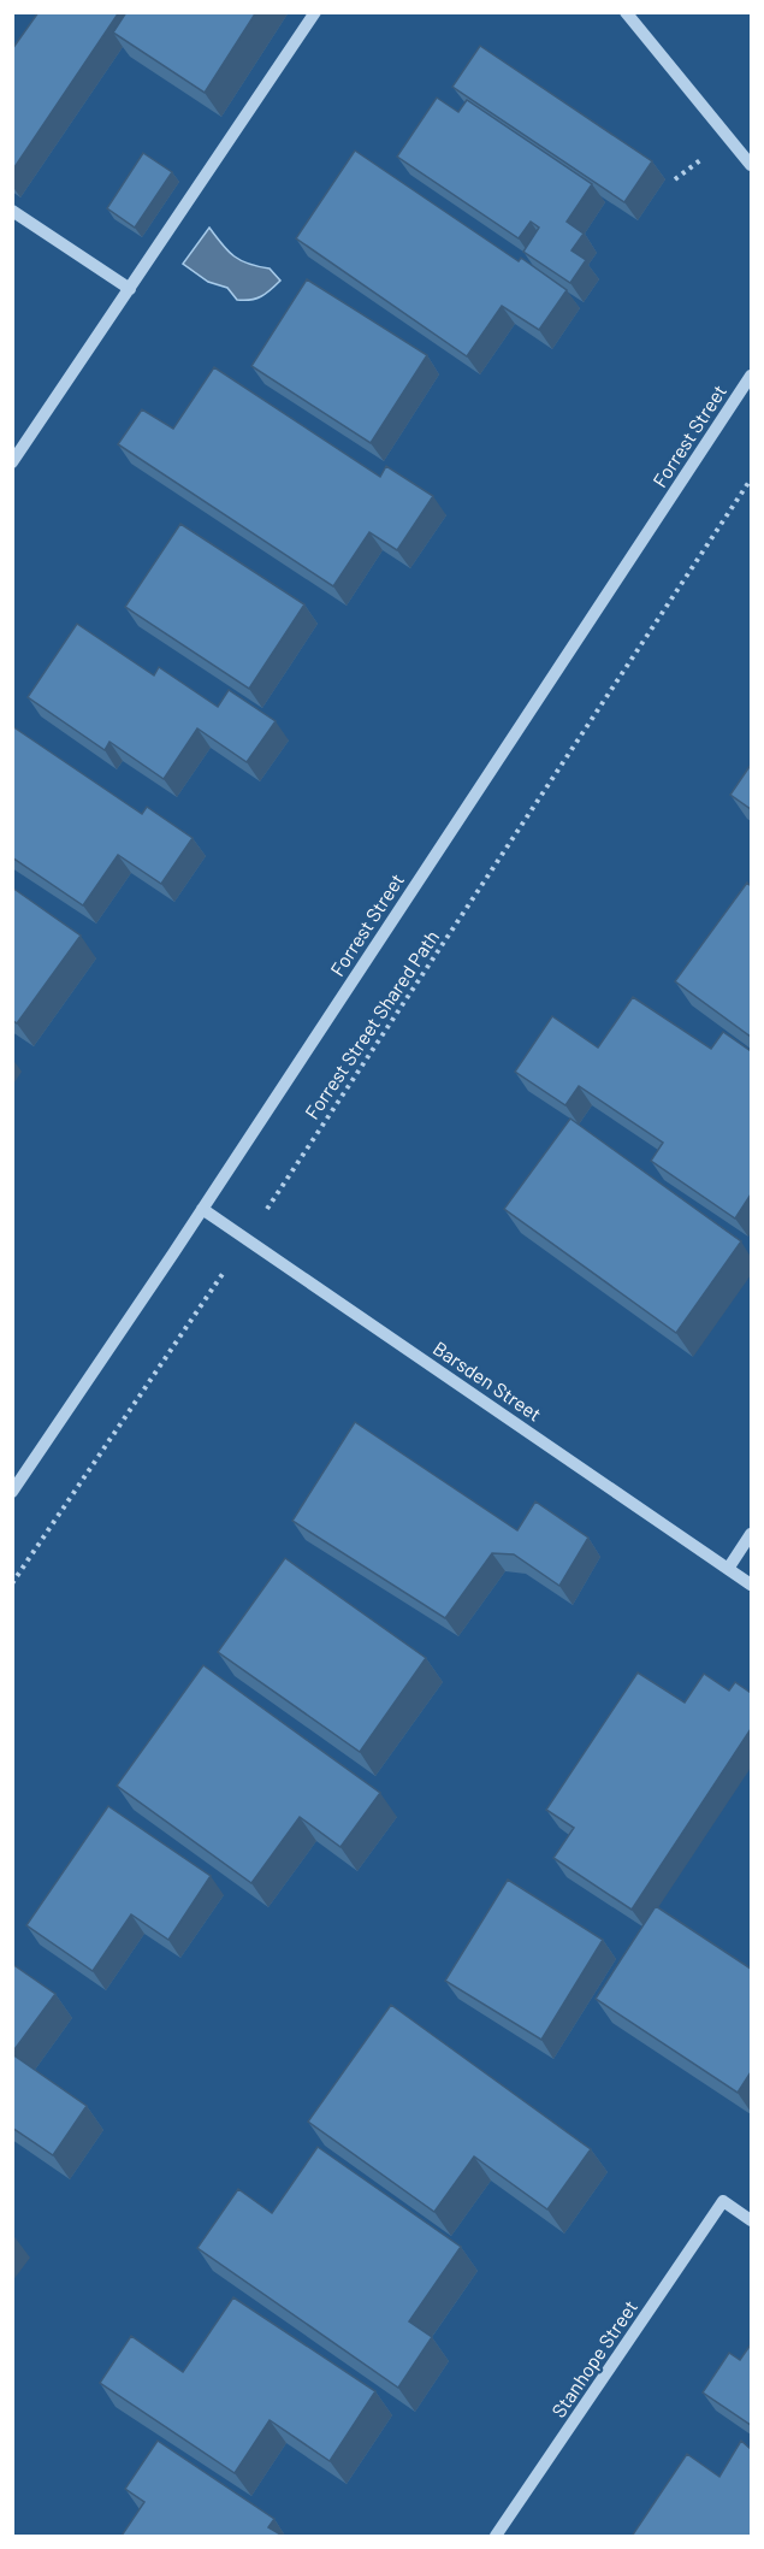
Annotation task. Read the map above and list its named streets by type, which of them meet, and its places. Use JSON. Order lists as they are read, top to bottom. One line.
{"streets":{"street":["Forrest Street","Barsden Street","Stanhope Street"],"path":["Forrest Street Shared Path"]},"crossings":[["Forrest Street","Barsden Street"],["Forrest Street Shared Path","Barsden Street"]]}
